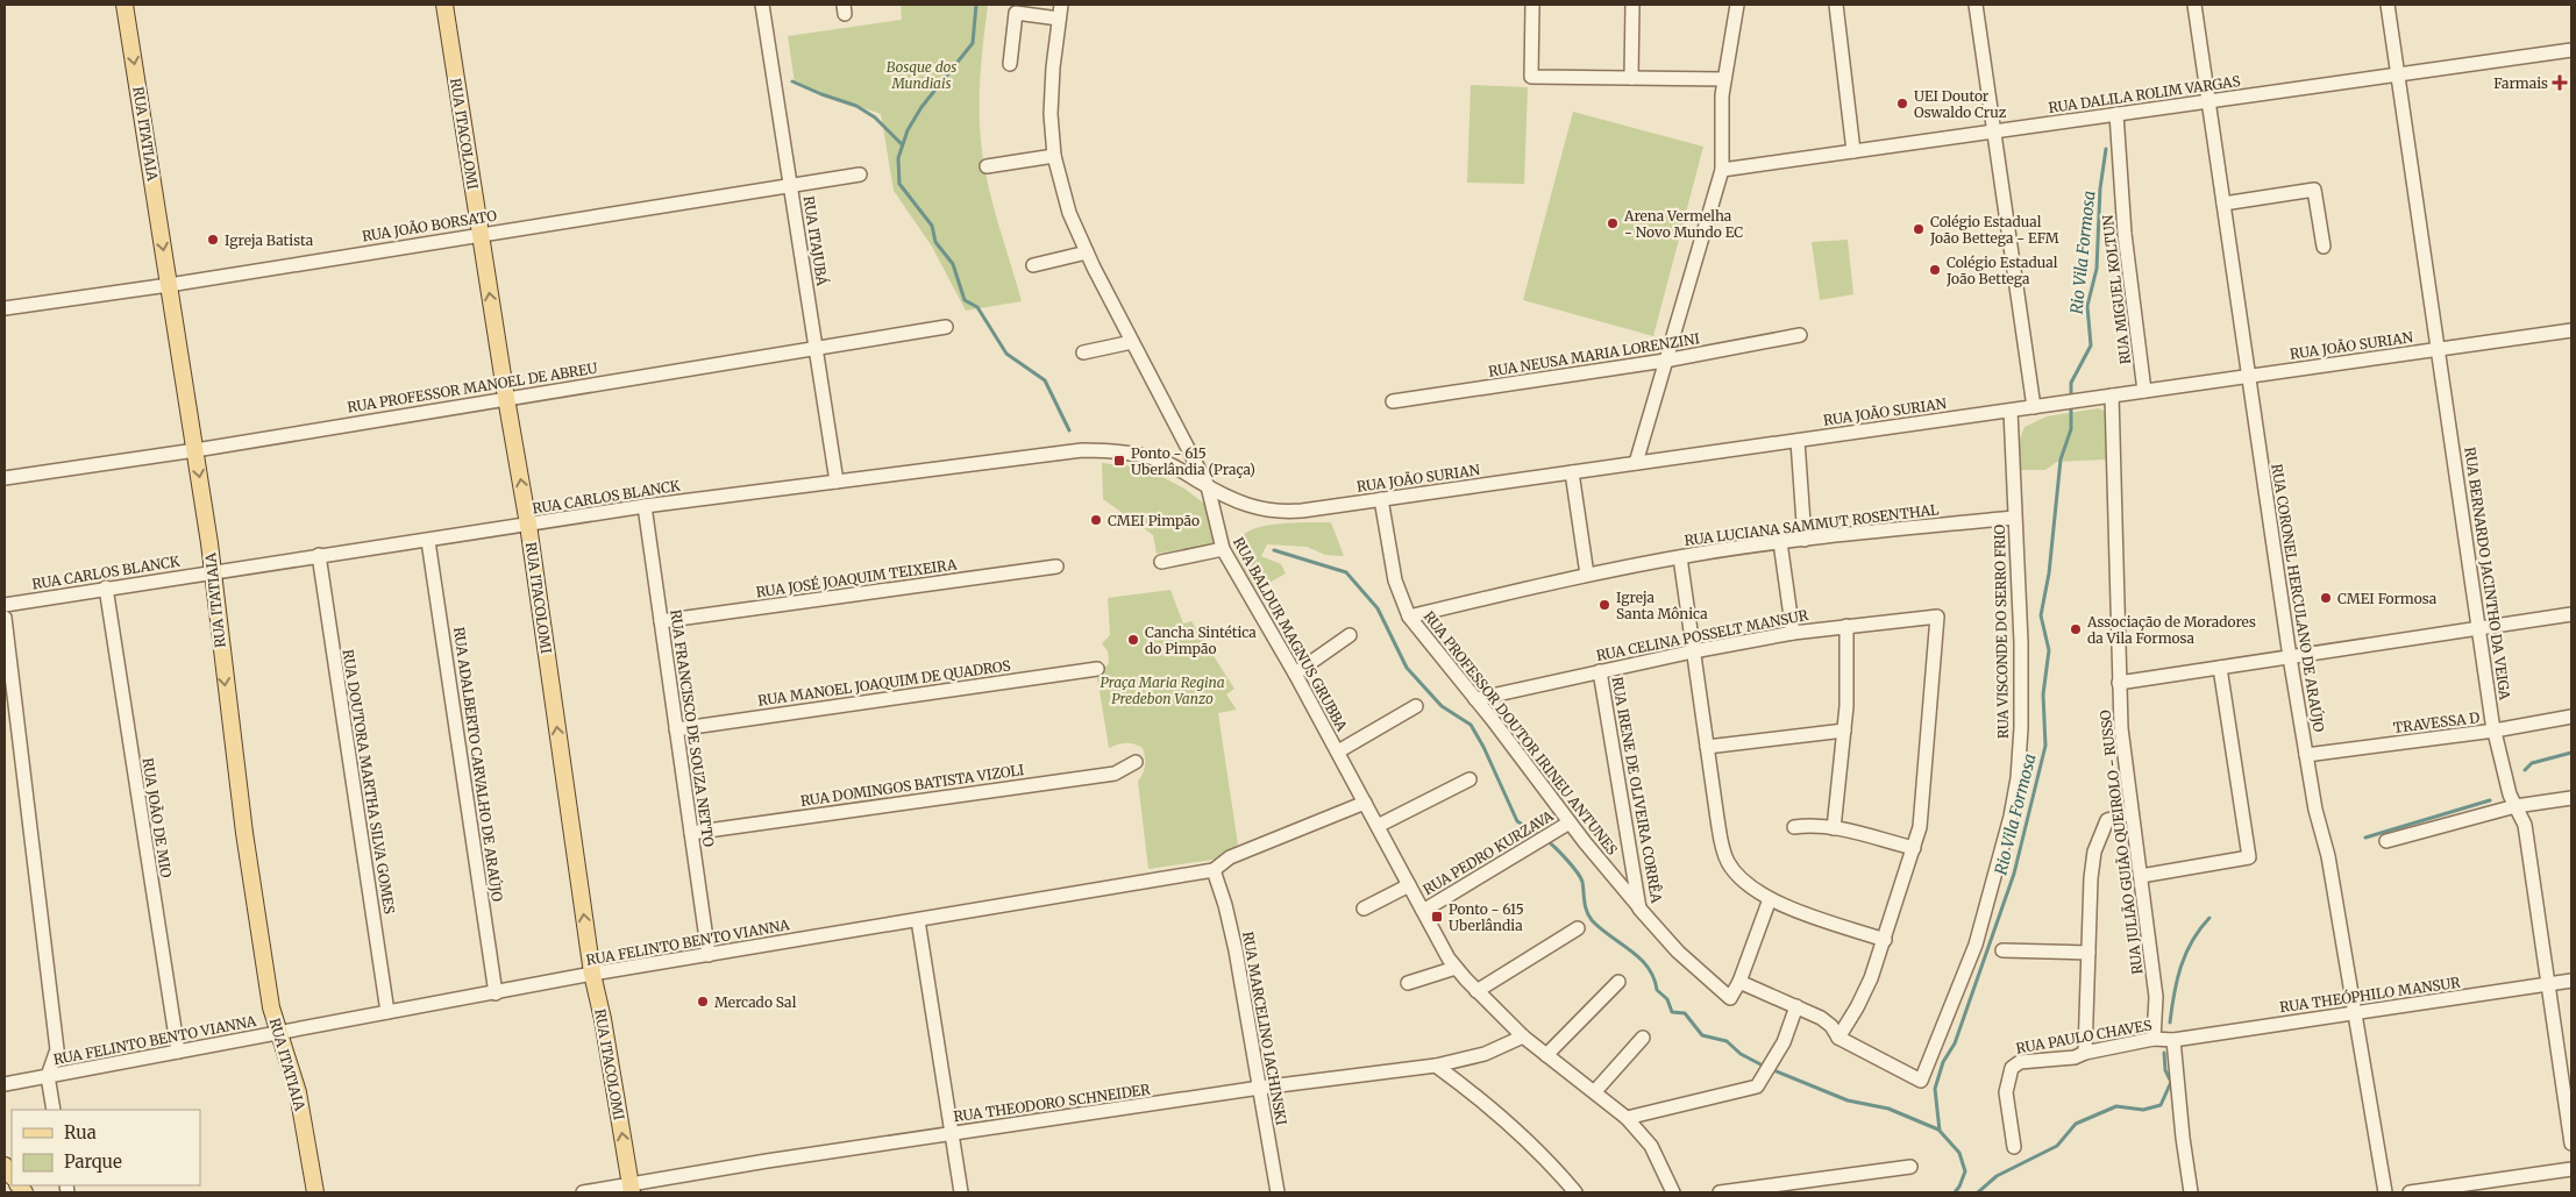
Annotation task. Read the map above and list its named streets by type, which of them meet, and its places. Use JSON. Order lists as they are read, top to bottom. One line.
{"streets":{"main road":["RUA ITATIAIA","RUA ITACOLOMI"],"street":["RUA DALILA ROLIM VARGAS","RUA JOÃO BORSATO","RUA ITAJUBÁ","RUA MIGUEL KOLTUN","RUA JOÃO SURIAN","RUA NEUSA MARIA LORENZINI","RUA PROFESSOR MANOEL DE ABREU","RUA CARLOS BLANCK","RUA LUCIANA SAMMUT ROSENTHAL","RUA BERNARDO JACINTHO DA VEIGA","RUA JOSÉ JOAQUIM TEIXEIRA","RUA CORONEL HERCULANO DE ARAÚJO","RUA VISCONDE DO SERRO FRIO","RUA BALDUR MAGNUS GRUBBA","RUA CELINA POSSELT MANSUR","RUA MANOEL JOAQUIM DE QUADROS","TRAVESSA D","RUA FRANCISCO DE SOUZA NETTO","RUA PROFESSOR DOUTOR IRINEU ANTUNES","RUA ADALBERTO CARVALHO DE ARAÚJO","RUA DOUTORA MARTHA SILVA GOMES","RUA DOMINGOS BATISTA VIZOLI","RUA IRENE DE OLIVEIRA CORRÊA","RUA JOÃO DE MIO","RUA JULIÃO GUIÃO QUEIROLO - RUSSO","RUA PEDRO KURZAVA","RUA FELINTO BENTO VIANNA","RUA THEÓPHILO MANSUR","RUA MARCELINO IACHINSKI","RUA PAULO CHAVES","RUA THEODORO SCHNEIDER"]},"crossings":[["RUA DALILA ROLIM VARGAS","RUA MIGUEL KOLTUN"],["RUA DALILA ROLIM VARGAS","RUA BERNARDO JACINTHO DA VEIGA"],["RUA DALILA ROLIM VARGAS","RUA CORONEL HERCULANO DE ARAÚJO"],["RUA ITATIAIA","RUA JOÃO BORSATO"],["RUA ITATIAIA","RUA PROFESSOR MANOEL DE ABREU"],["RUA ITATIAIA","RUA CARLOS BLANCK"],["RUA ITATIAIA","RUA FELINTO BENTO VIANNA"],["RUA ITACOLOMI","RUA JOÃO BORSATO"],["RUA ITACOLOMI","RUA PROFESSOR MANOEL DE ABREU"],["RUA ITACOLOMI","RUA CARLOS BLANCK"],["RUA ITACOLOMI","RUA FELINTO BENTO VIANNA"],["RUA ITACOLOMI","RUA THEODORO SCHNEIDER"],["RUA JOÃO BORSATO","RUA ITAJUBÁ"],["RUA ITAJUBÁ","RUA PROFESSOR MANOEL DE ABREU"],["RUA ITAJUBÁ","RUA CARLOS BLANCK"],["RUA MIGUEL KOLTUN","RUA JOÃO SURIAN"],["RUA JOÃO SURIAN","RUA CARLOS BLANCK"],["RUA JOÃO SURIAN","RUA BERNARDO JACINTHO DA VEIGA"],["RUA JOÃO SURIAN","RUA CORONEL HERCULANO DE ARAÚJO"],["RUA JOÃO SURIAN","RUA VISCONDE DO SERRO FRIO"],["RUA JOÃO SURIAN","RUA BALDUR MAGNUS GRUBBA"],["RUA JOÃO SURIAN","RUA PROFESSOR DOUTOR IRINEU ANTUNES"],["RUA JOÃO SURIAN","RUA JULIÃO GUIÃO QUEIROLO - RUSSO"],["RUA CARLOS BLANCK","RUA BALDUR MAGNUS GRUBBA"],["RUA CARLOS BLANCK","RUA FRANCISCO DE SOUZA NETTO"],["RUA CARLOS BLANCK","RUA ADALBERTO CARVALHO DE ARAÚJO"],["RUA CARLOS BLANCK","RUA DOUTORA MARTHA SILVA GOMES"],["RUA CARLOS BLANCK","RUA JOÃO DE MIO"],["RUA LUCIANA SAMMUT ROSENTHAL","RUA VISCONDE DO SERRO FRIO"],["RUA LUCIANA SAMMUT ROSENTHAL","RUA PROFESSOR DOUTOR IRINEU ANTUNES"],["RUA BERNARDO JACINTHO DA VEIGA","TRAVESSA D"],["RUA BERNARDO JACINTHO DA VEIGA","RUA THEÓPHILO MANSUR"],["RUA JOSÉ JOAQUIM TEIXEIRA","RUA FRANCISCO DE SOUZA NETTO"],["RUA CORONEL HERCULANO DE ARAÚJO","TRAVESSA D"],["RUA CORONEL HERCULANO DE ARAÚJO","RUA THEÓPHILO MANSUR"],["RUA BALDUR MAGNUS GRUBBA","RUA PEDRO KURZAVA"],["RUA BALDUR MAGNUS GRUBBA","RUA FELINTO BENTO VIANNA"],["RUA BALDUR MAGNUS GRUBBA","RUA THEODORO SCHNEIDER"],["RUA CELINA POSSELT MANSUR","RUA PROFESSOR DOUTOR IRINEU ANTUNES"],["RUA CELINA POSSELT MANSUR","RUA IRENE DE OLIVEIRA CORRÊA"],["RUA MANOEL JOAQUIM DE QUADROS","RUA FRANCISCO DE SOUZA NETTO"],["RUA FRANCISCO DE SOUZA NETTO","RUA DOMINGOS BATISTA VIZOLI"],["RUA FRANCISCO DE SOUZA NETTO","RUA FELINTO BENTO VIANNA"],["RUA PROFESSOR DOUTOR IRINEU ANTUNES","RUA IRENE DE OLIVEIRA CORRÊA"],["RUA PROFESSOR DOUTOR IRINEU ANTUNES","RUA PEDRO KURZAVA"],["RUA ADALBERTO CARVALHO DE ARAÚJO","RUA FELINTO BENTO VIANNA"],["RUA DOUTORA MARTHA SILVA GOMES","RUA FELINTO BENTO VIANNA"],["RUA JOÃO DE MIO","RUA FELINTO BENTO VIANNA"],["RUA JULIÃO GUIÃO QUEIROLO - RUSSO","RUA THEÓPHILO MANSUR"],["RUA JULIÃO GUIÃO QUEIROLO - RUSSO","RUA PAULO CHAVES"],["RUA FELINTO BENTO VIANNA","RUA MARCELINO IACHINSKI"],["RUA THEÓPHILO MANSUR","RUA PAULO CHAVES"],["RUA MARCELINO IACHINSKI","RUA THEODORO SCHNEIDER"]],"one_way":["RUA ITATIAIA","RUA ITACOLOMI"],"water":["Rio Vila Formosa"],"parks":["Bosque dos Mundiais","Praça Maria Regina Predebon Vanzo"],"places":{"health":["Farmais"],"other":["UEI Doutor Oswaldo Cruz","Arena Vermelha - Novo Mundo EC","Colégio Estadual João Bettega - EFM","Igreja Batista","Colégio Estadual João Bettega","CMEI Pimpão","CMEI Formosa","Igreja Santa Mônica","Associação de Moradores da Vila Formosa","Cancha Sintética do Pimpão","Mercado Sal"],"transit":["Ponto - 615 Uberlândia (Praça)","Ponto - 615 Uberlândia"]},"legend":["Rua","Parque"]}
